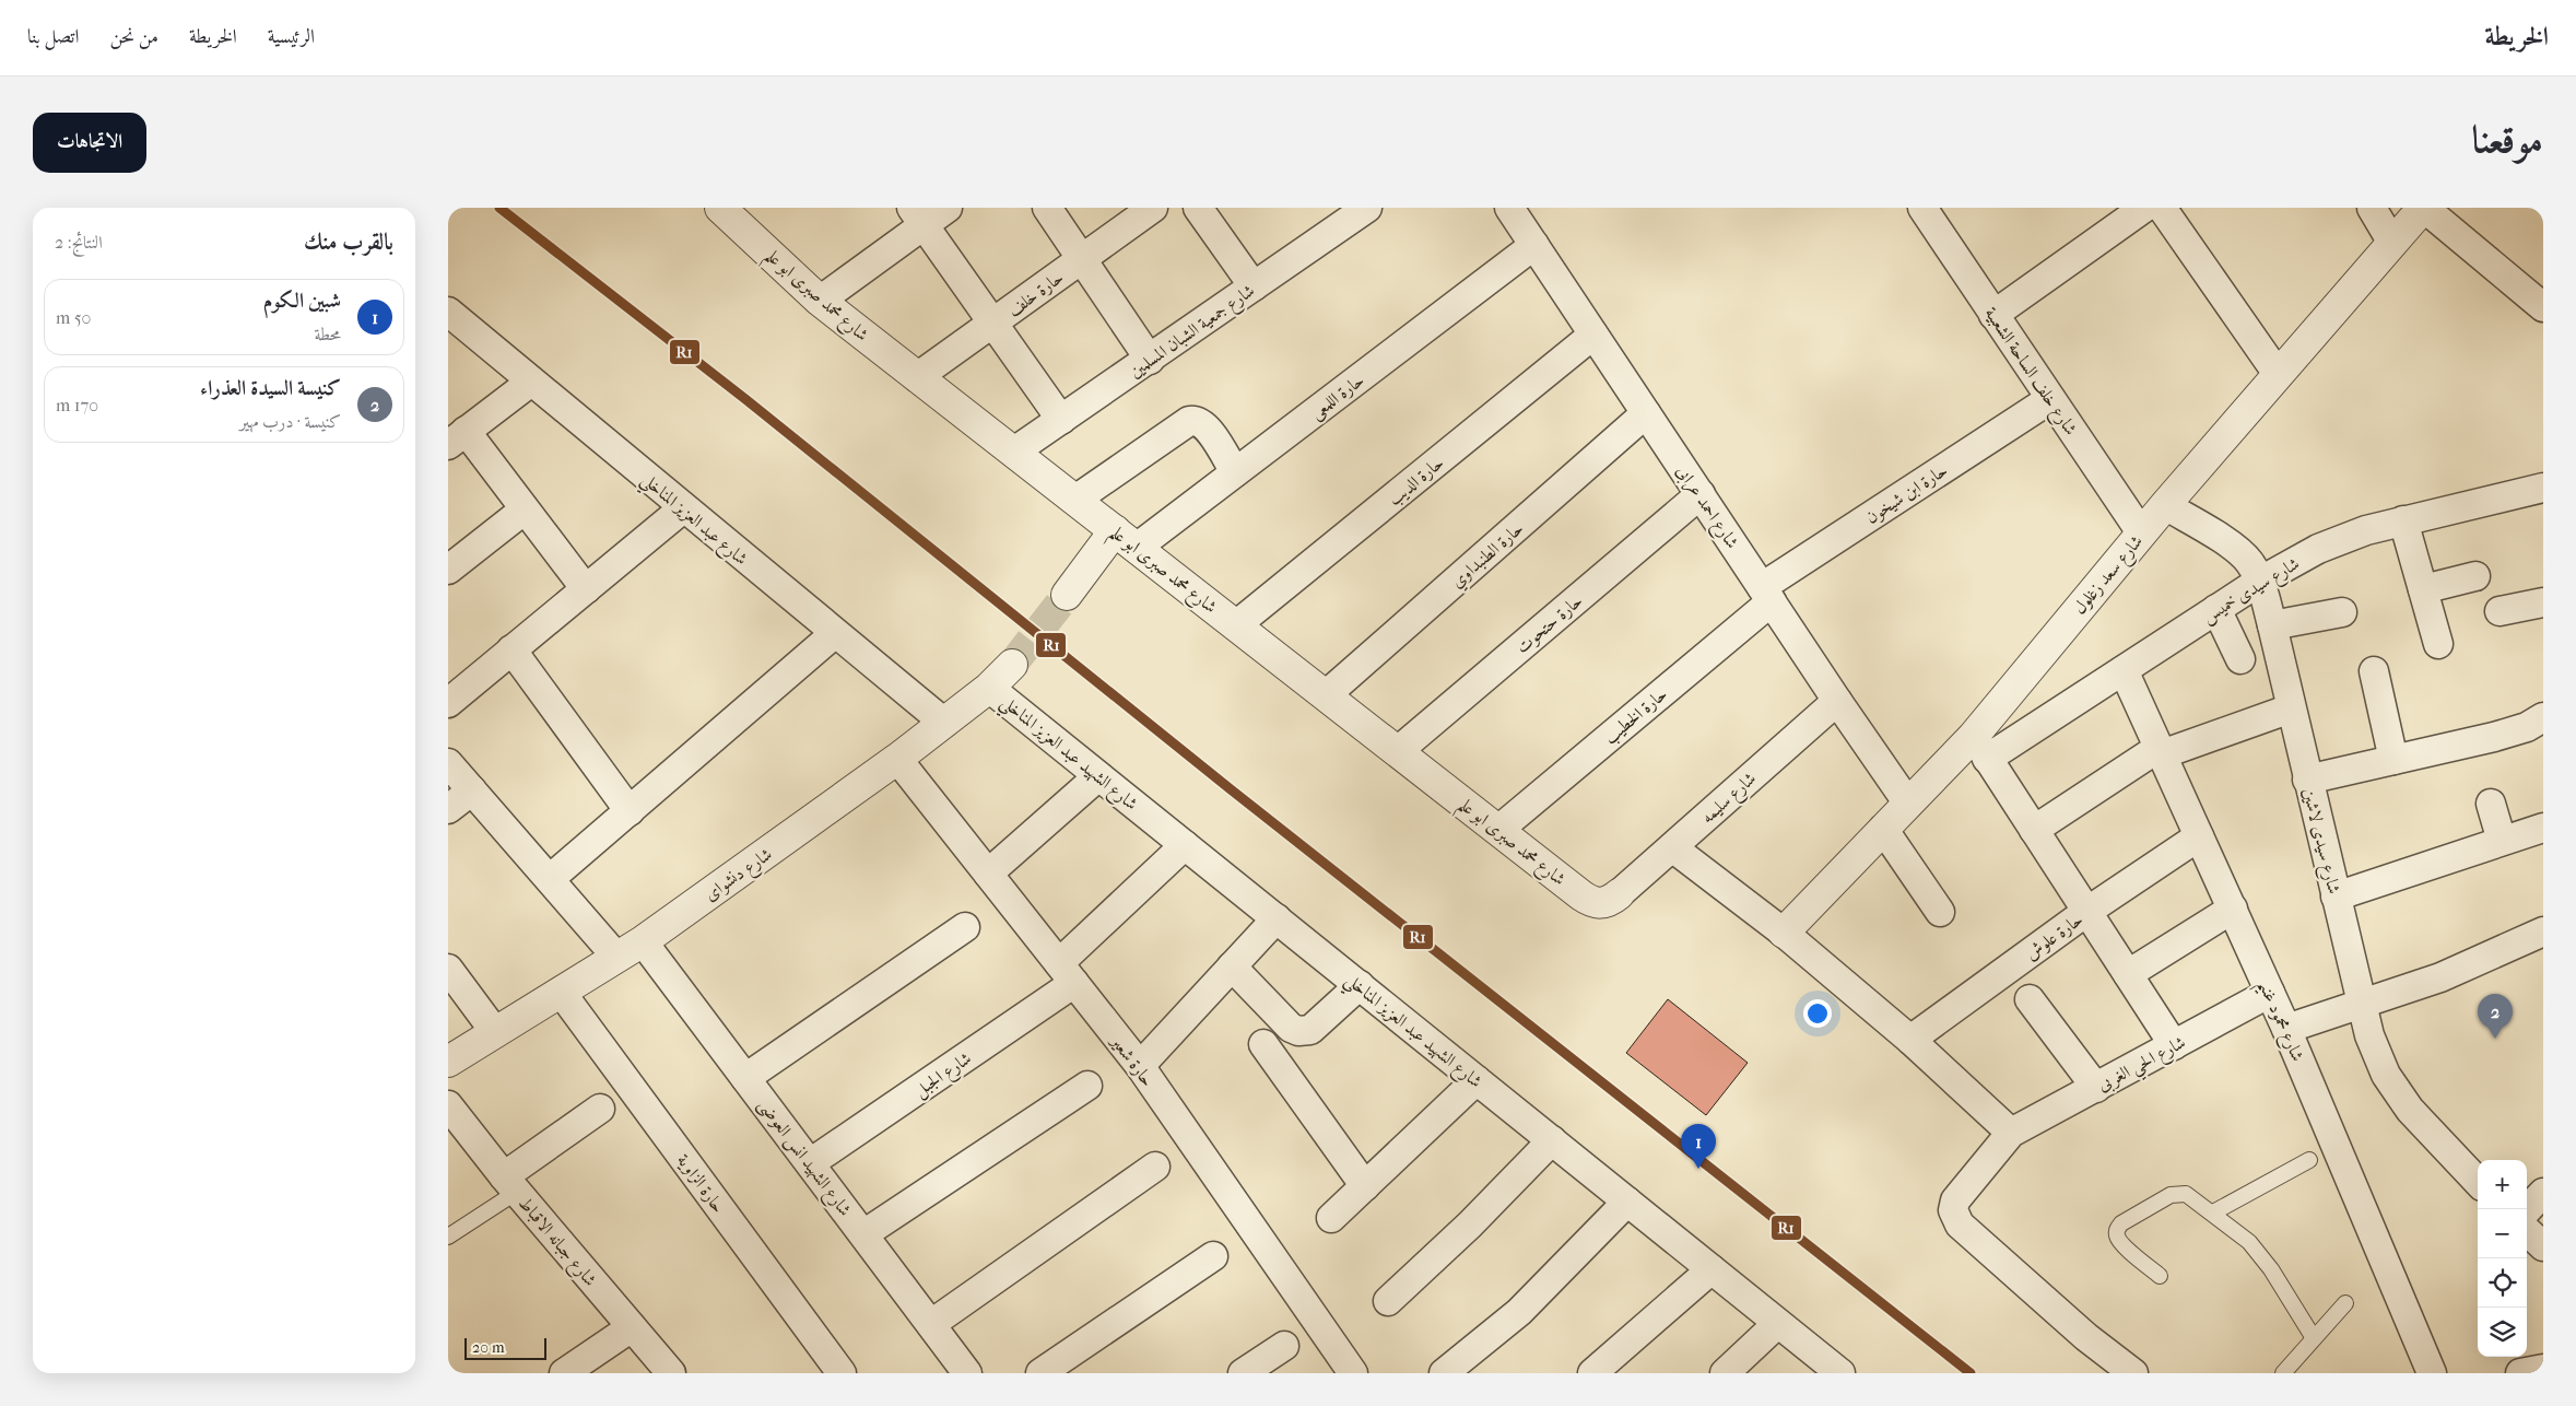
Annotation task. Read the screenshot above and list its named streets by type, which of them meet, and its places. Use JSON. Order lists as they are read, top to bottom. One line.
{"streets":{"street":["حارة خلف","شارع محمد صبرى ابو علم","شارع جمعية الشبان المسلمين","شارع خلف الساحة الشعبية","حارة اللمعى","حارة الديب","حارة ابن شيخون","شارع احمد عرابى","شارع عبد العزيز المناخلي","حارة الطنبداوي","شارع سعد زغلول","شارع سيدى خميس","حارة حتحوت","حارة الخطيب","شارع الشهيد عبد العزيز المناخلي","شارع سليمه","شارع سيدى لاشين","شارع دنشواى","حارة علوش","شارع محمود غنيم","حارة شعير","شارع الحي الغربى","شارع الجبل","شارع الشهيد انس العوضى","حارة الزاوية","شارع جبانه الاقباط"]},"crossings":[["حارة خلف","شارع محمد صبرى ابو علم"],["شارع محمد صبرى ابو علم","شارع جمعية الشبان المسلمين"],["شارع محمد صبرى ابو علم","حارة اللمعى"],["شارع محمد صبرى ابو علم","حارة الديب"],["شارع محمد صبرى ابو علم","حارة الطنبداوي"],["شارع محمد صبرى ابو علم","حارة حتحوت"],["شارع محمد صبرى ابو علم","حارة الخطيب"],["شارع محمد صبرى ابو علم","شارع سليمه"],["شارع خلف الساحة الشعبية","حارة ابن شيخون"],["شارع خلف الساحة الشعبية","شارع سعد زغلول"],["حارة اللمعى","شارع احمد عرابى"],["حارة الديب","شارع احمد عرابى"],["حارة ابن شيخون","شارع احمد عرابى"],["حارة ابن شيخون","حارة الخطيب"],["شارع احمد عرابى","حارة الطنبداوي"],["شارع احمد عرابى","شارع سعد زغلول"],["شارع احمد عرابى","حارة حتحوت"],["شارع احمد عرابى","حارة الخطيب"],["شارع احمد عرابى","شارع سليمه"],["شارع عبد العزيز المناخلي","شارع دنشواى"],["شارع سعد زغلول","شارع سيدى خميس"],["شارع سعد زغلول","شارع سيدى لاشين"],["شارع سيدى خميس","شارع سيدى لاشين"],["شارع سيدى خميس","شارع محمود غنيم"],["شارع الشهيد عبد العزيز المناخلي","شارع دنشواى"],["شارع الشهيد عبد العزيز المناخلي","شارع الجبل"],["شارع دنشواى","حارة شعير"],["شارع دنشواى","شارع الشهيد انس العوضى"],["شارع دنشواى","حارة الزاوية"],["حارة علوش","شارع محمود غنيم"],["شارع محمود غنيم","شارع الحي الغربى"],["حارة شعير","شارع الجبل"],["شارع الجبل","شارع الشهيد انس العوضى"]],"lines":["transit line R1"],"scale_bar":"20 m","page":{"header":"الخريطة","nav":["الرئيسية","الخريطة","من نحن","اتصل بنا"],"title":"موقعنا","buttons":"الاتجاهات","heading":["بالقرب منك","النتائج: 2"],"list":[{"mark":"1","name":"شبين الكوم","note":"محطة","value":"50 m"},{"mark":"2","name":"كنيسة السيدة العذراء","note":"كنيسة · درب مهير","value":"170 m"}],"pins":["2","1"],"map_buttons":["+","−"],"scale":"20 m"}}
